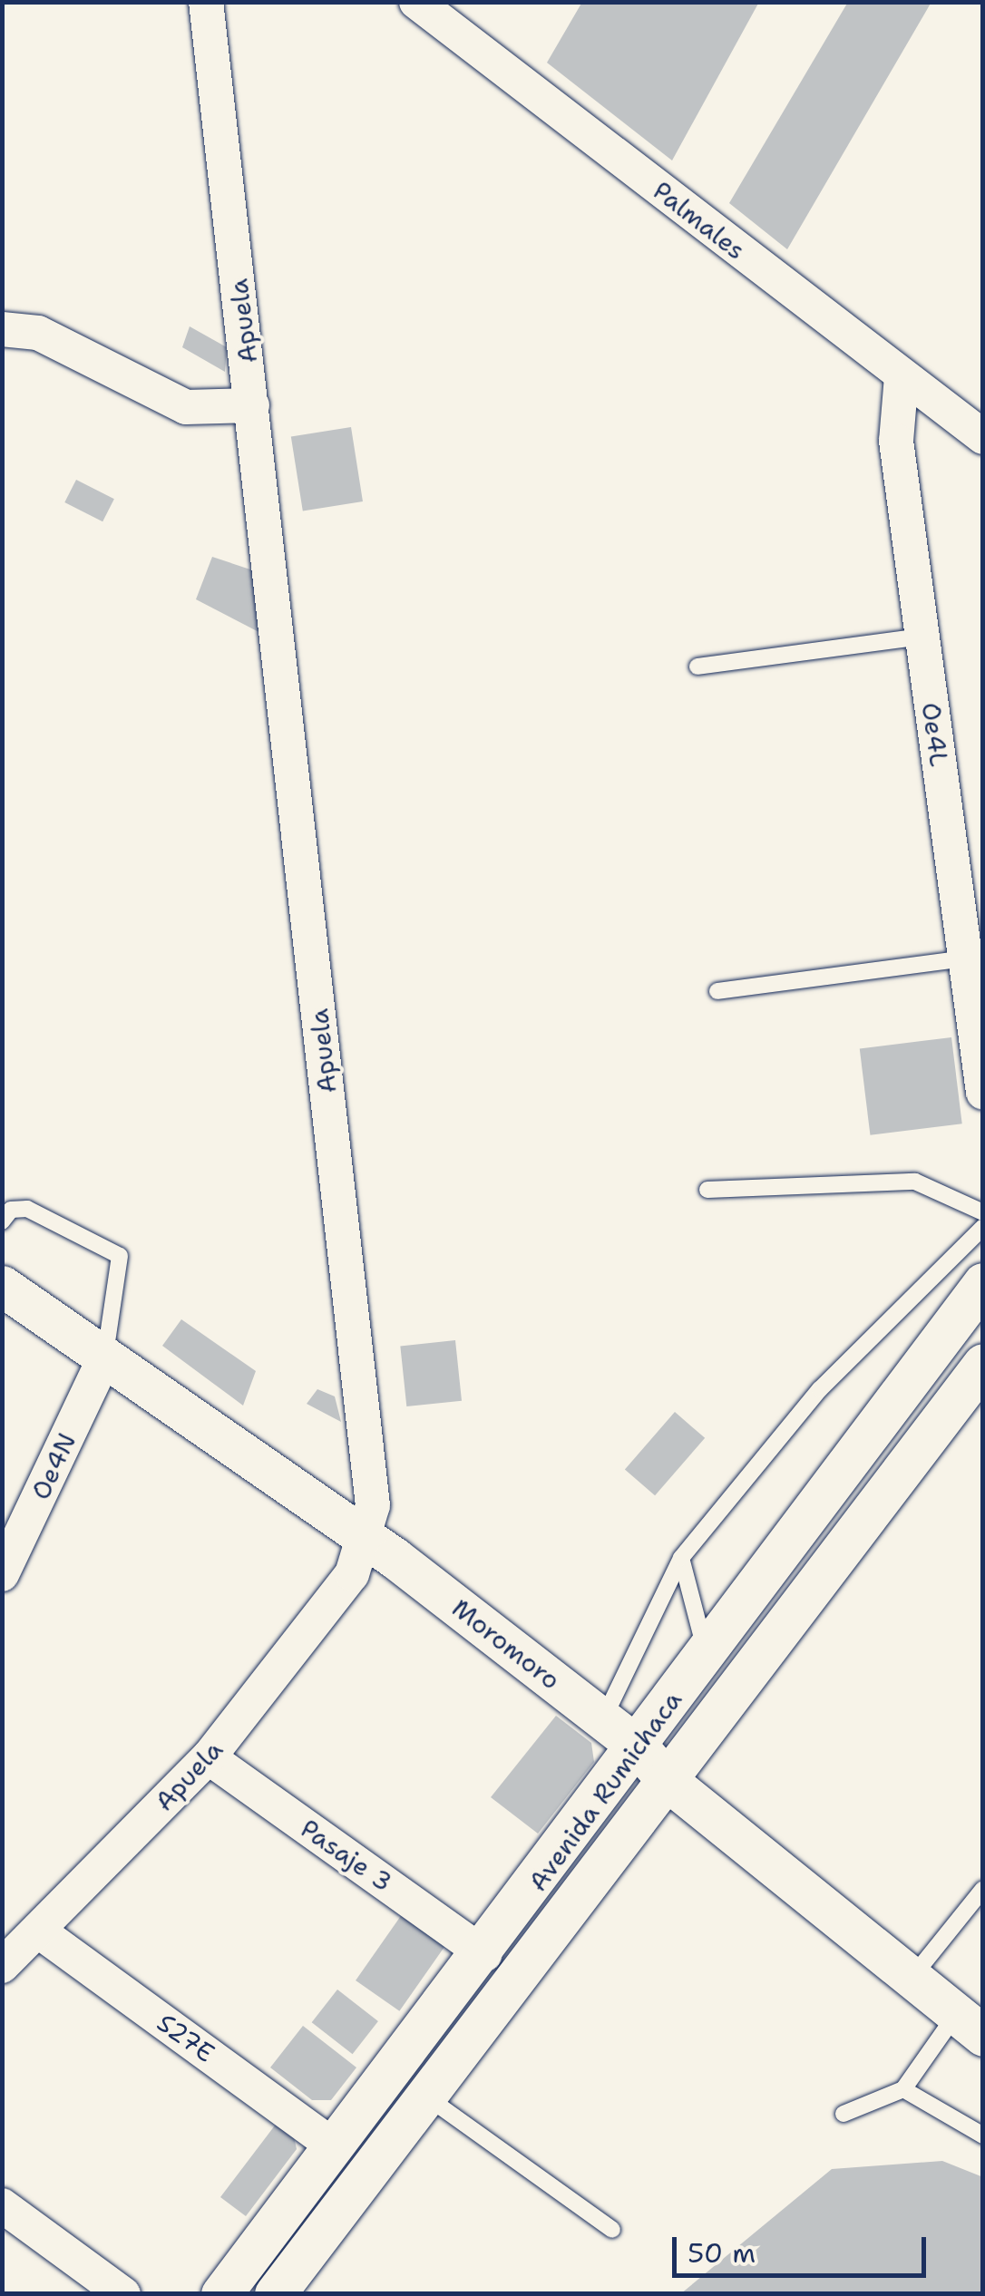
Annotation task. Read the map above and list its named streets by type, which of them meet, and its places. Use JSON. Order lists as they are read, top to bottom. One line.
{"streets":{"street":["Palmales","Apuela","Oe4L","Oe4N","Moromoro","Avenida Rumichaca","Pasaje 3","S27E"]},"crossings":[["Palmales","Oe4L"],["Apuela","Moromoro"],["Apuela","Pasaje 3"],["Apuela","S27E"],["Oe4N","Moromoro"],["Moromoro","Avenida Rumichaca"],["Avenida Rumichaca","Pasaje 3"],["Avenida Rumichaca","S27E"]],"scale_bar":"50 m"}
